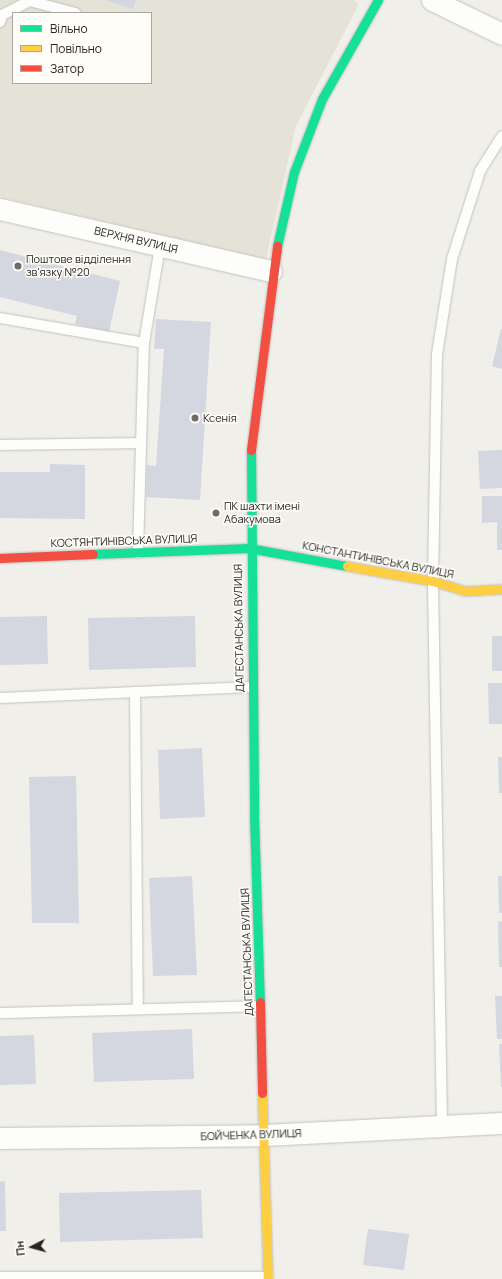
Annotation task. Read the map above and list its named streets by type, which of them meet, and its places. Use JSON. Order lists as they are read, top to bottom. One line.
{"streets":{"street":["ВЕРХНЯ ВУЛИЦЯ","КОСТЯНТИНІВСЬКА ВУЛИЦЯ","КОНСТАНТИНІВСЬКА ВУЛИЦЯ","ДАГЕСТАНСЬКА ВУЛИЦЯ","БОЙЧЕНКА ВУЛИЦЯ"]},"crossings":[["ВЕРХНЯ ВУЛИЦЯ","ДАГЕСТАНСЬКА ВУЛИЦЯ"],["КОСТЯНТИНІВСЬКА ВУЛИЦЯ","КОНСТАНТИНІВСЬКА ВУЛИЦЯ"],["КОСТЯНТИНІВСЬКА ВУЛИЦЯ","ДАГЕСТАНСЬКА ВУЛИЦЯ"],["КОНСТАНТИНІВСЬКА ВУЛИЦЯ","ДАГЕСТАНСЬКА ВУЛИЦЯ"],["ДАГЕСТАНСЬКА ВУЛИЦЯ","БОЙЧЕНКА ВУЛИЦЯ"]],"places":["Поштове відділення зв'язку №20","Ксенія","ПК шахти імені Абакумова"],"legend":["Вільно","Повільно","Затор"],"north":"left"}
